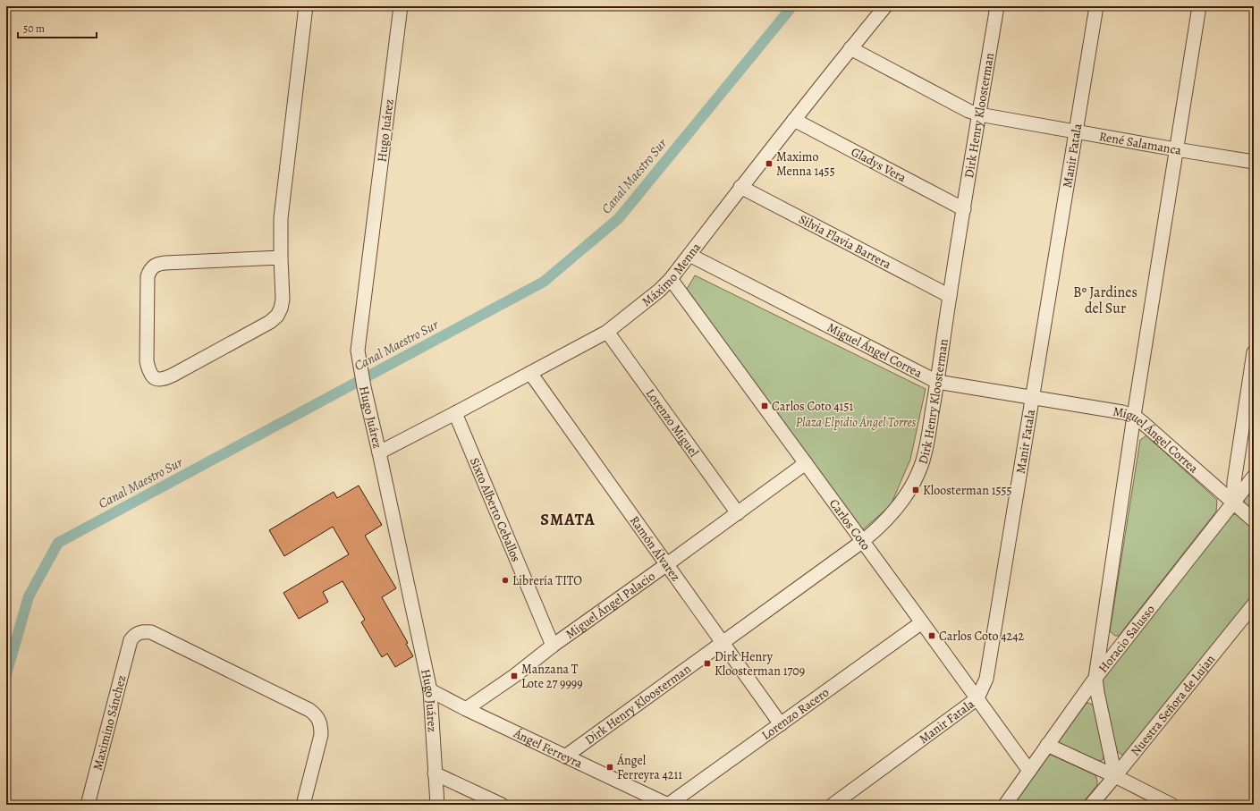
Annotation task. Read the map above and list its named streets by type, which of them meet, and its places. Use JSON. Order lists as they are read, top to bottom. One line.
{"streets":{"street":["Dirk Henry Kloosterman","Hugo Juárez","René Salamanca","Manir Fatala","Gladys Vera","Silvia Flavia Barrera","Máximo Menna","Miguel Ángel Correa","Lorenzo Miguel","Sixto Alberto Ceballos","Carlos Coto","Ramón Álvarez","Miguel Ángel Palacio","Horacio Salusso","Nuestra Señora de Lujan","Lorenzo Racero","Maximino Sánchez","Ángel Ferreyra"]},"crossings":[["Dirk Henry Kloosterman","René Salamanca"],["Dirk Henry Kloosterman","Gladys Vera"],["Dirk Henry Kloosterman","Silvia Flavia Barrera"],["Dirk Henry Kloosterman","Miguel Ángel Correa"],["Dirk Henry Kloosterman","Carlos Coto"],["Dirk Henry Kloosterman","Ramón Álvarez"],["Dirk Henry Kloosterman","Ángel Ferreyra"],["Hugo Juárez","Máximo Menna"],["Hugo Juárez","Ángel Ferreyra"],["René Salamanca","Manir Fatala"],["René Salamanca","Máximo Menna"],["Manir Fatala","Miguel Ángel Correa"],["Manir Fatala","Carlos Coto"],["Gladys Vera","Máximo Menna"],["Silvia Flavia Barrera","Máximo Menna"],["Máximo Menna","Miguel Ángel Correa"],["Máximo Menna","Lorenzo Miguel"],["Máximo Menna","Sixto Alberto Ceballos"],["Máximo Menna","Carlos Coto"],["Máximo Menna","Ramón Álvarez"],["Miguel Ángel Correa","Horacio Salusso"],["Lorenzo Miguel","Miguel Ángel Palacio"],["Sixto Alberto Ceballos","Miguel Ángel Palacio"],["Carlos Coto","Miguel Ángel Palacio"],["Carlos Coto","Horacio Salusso"],["Carlos Coto","Lorenzo Racero"],["Ramón Álvarez","Miguel Ángel Palacio"],["Ramón Álvarez","Lorenzo Racero"],["Miguel Ángel Palacio","Ángel Ferreyra"],["Lorenzo Racero","Ángel Ferreyra"]],"districts":["Bº Jardines del Sur","SMATA"],"water":["Canal Maestro Sur"],"parks":["Plaza Elpidio Ángel Torres"],"places":{"transit":["Maximo Menna 1455","Carlos Coto 4151","Kloosterman 1555","Carlos Coto 4242","Dirk Henry Kloosterman 1709","Manzana T Lote 27 9999","Ángel Ferreyra 4211"],"other":["Librería TITO"]},"scale_bar":"50 m"}
